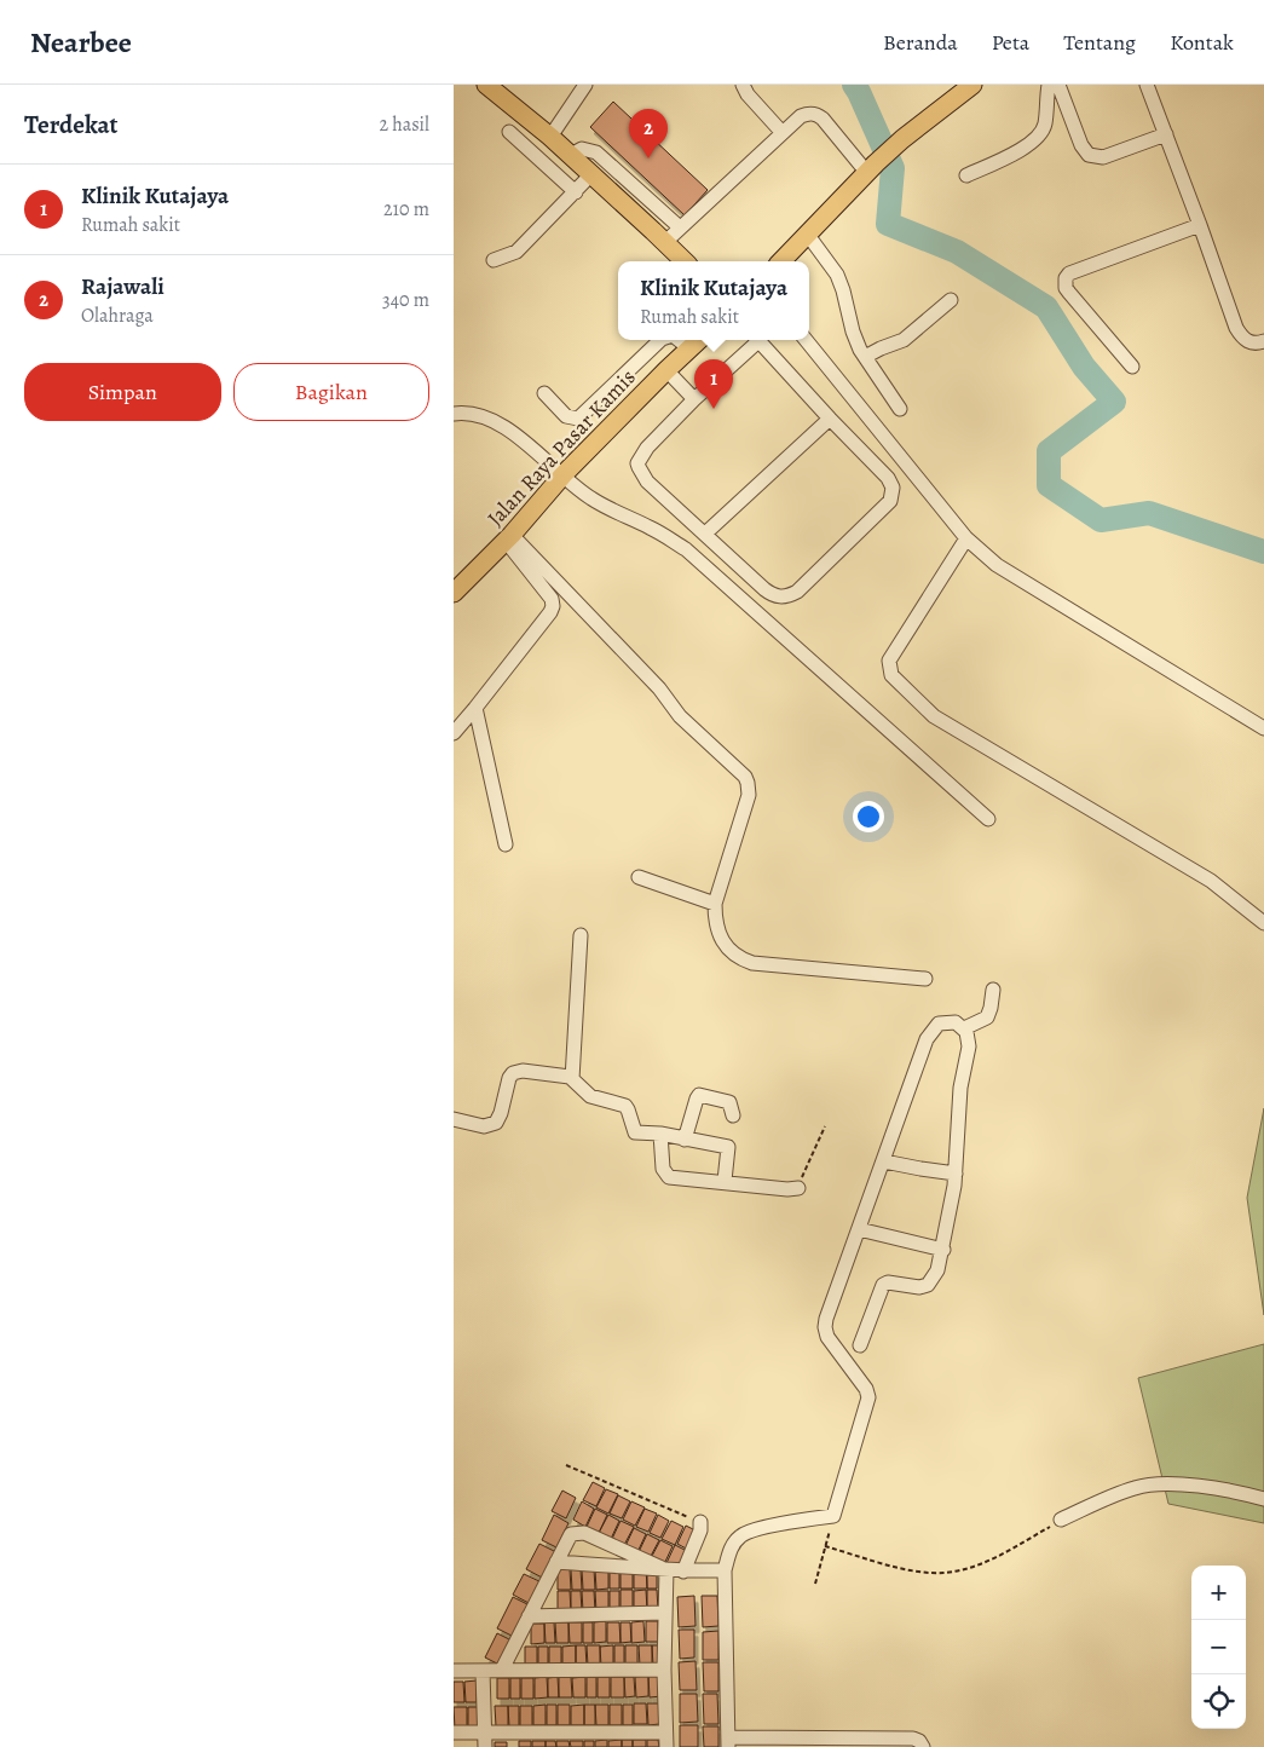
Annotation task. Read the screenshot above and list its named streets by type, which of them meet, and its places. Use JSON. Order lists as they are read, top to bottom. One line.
{"streets":{"main road":["Jalan Raya Pasar Kamis"]},"page":{"header":"Nearbee","nav":["Beranda","Peta","Tentang","Kontak"],"heading":["Terdekat","2 hasil"],"pins":["2","1"],"list":[{"mark":"1","name":"Klinik Kutajaya","note":"Rumah sakit","value":"210 m"},{"mark":"2","name":"Rajawali","note":"Olahraga","value":"340 m"}],"popup":["Klinik Kutajaya","Rumah sakit"],"buttons":["Simpan","Bagikan"],"map_buttons":["+","−"]}}
